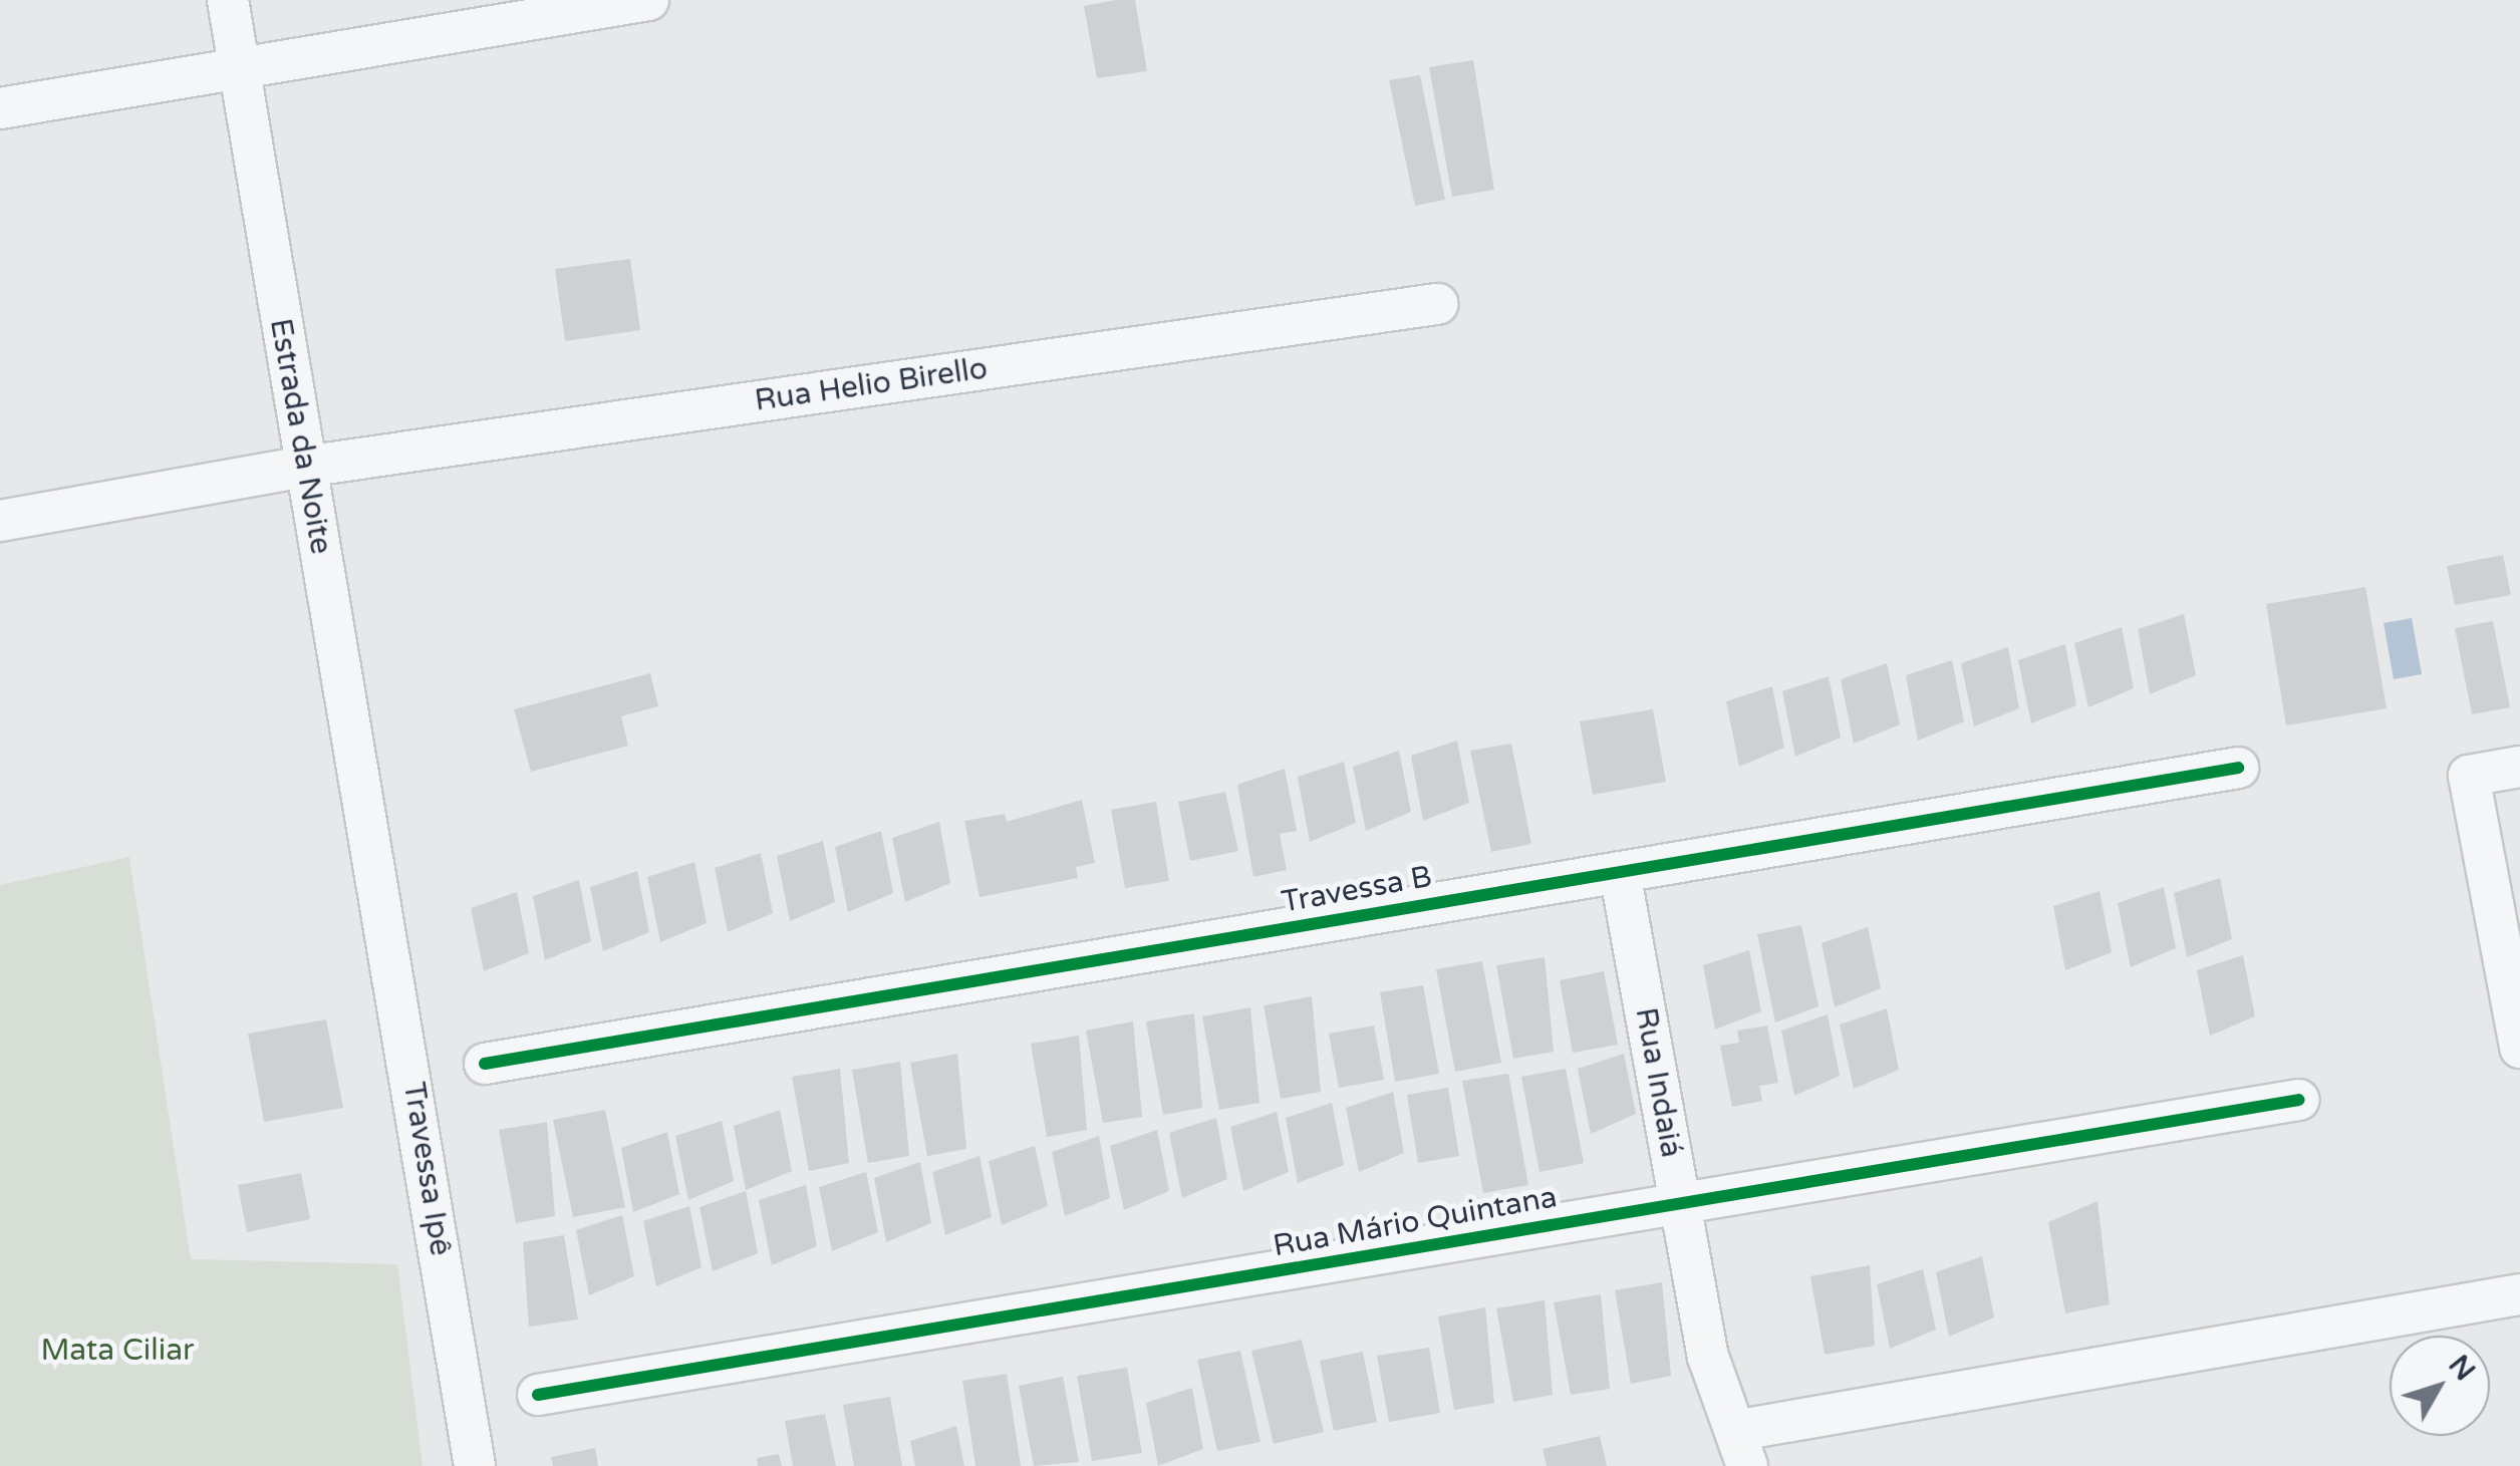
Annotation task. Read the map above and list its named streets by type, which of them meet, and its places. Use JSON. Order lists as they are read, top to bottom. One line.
{"streets":{"street":["Rua Helio Birello","Estrada da Noite","Travessa B","Rua Indaiá","Travessa Ipê","Rua Mário Quintana"]},"crossings":[["Rua Helio Birello","Estrada da Noite"],["Estrada da Noite","Travessa Ipê"],["Travessa B","Rua Indaiá"],["Rua Indaiá","Rua Mário Quintana"]],"parks":["Mata Ciliar"],"north":"top right"}
